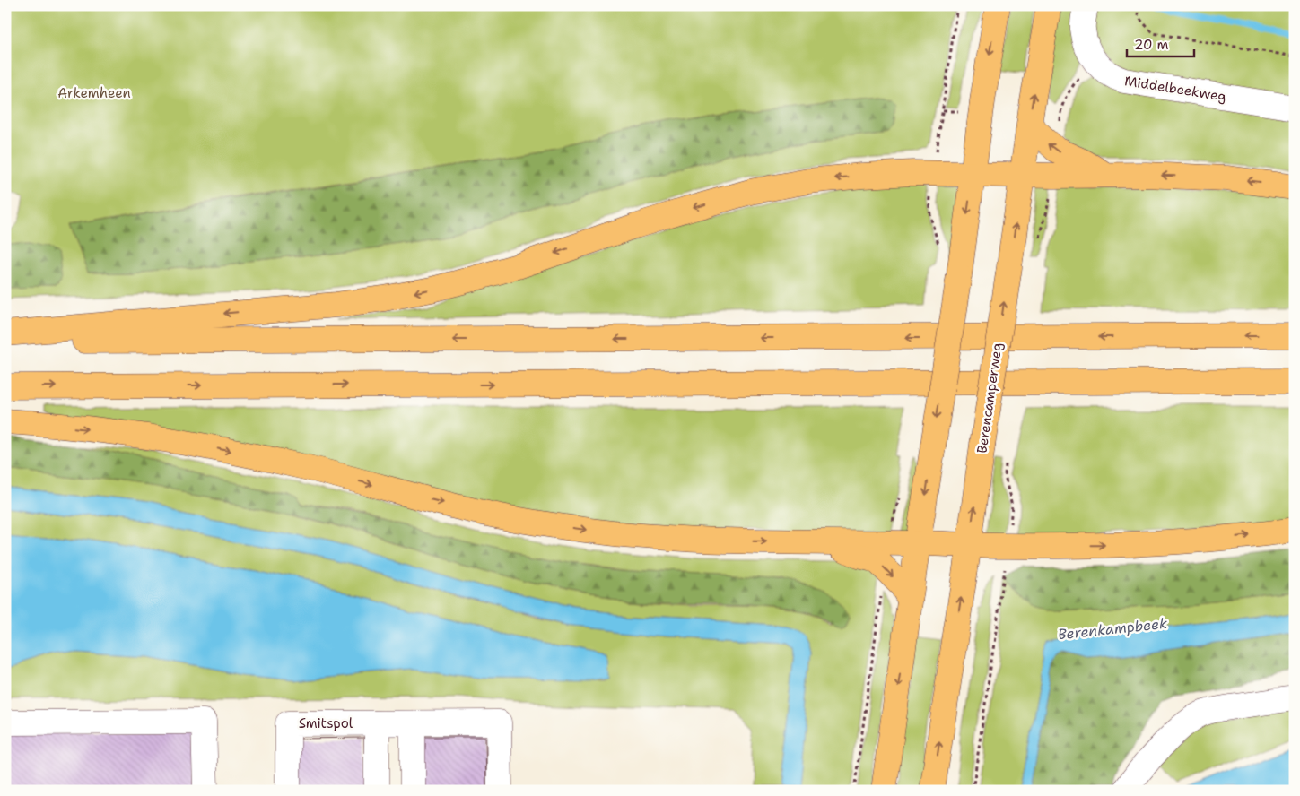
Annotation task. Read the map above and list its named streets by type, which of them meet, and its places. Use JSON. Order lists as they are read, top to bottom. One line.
{"streets":{"main road":["Berencamperweg"],"street":["Middelbeekweg","Smitspol"]},"water":["Berenkampbeek"],"parks":["Arkemheen"],"scale_bar":"20 m"}
